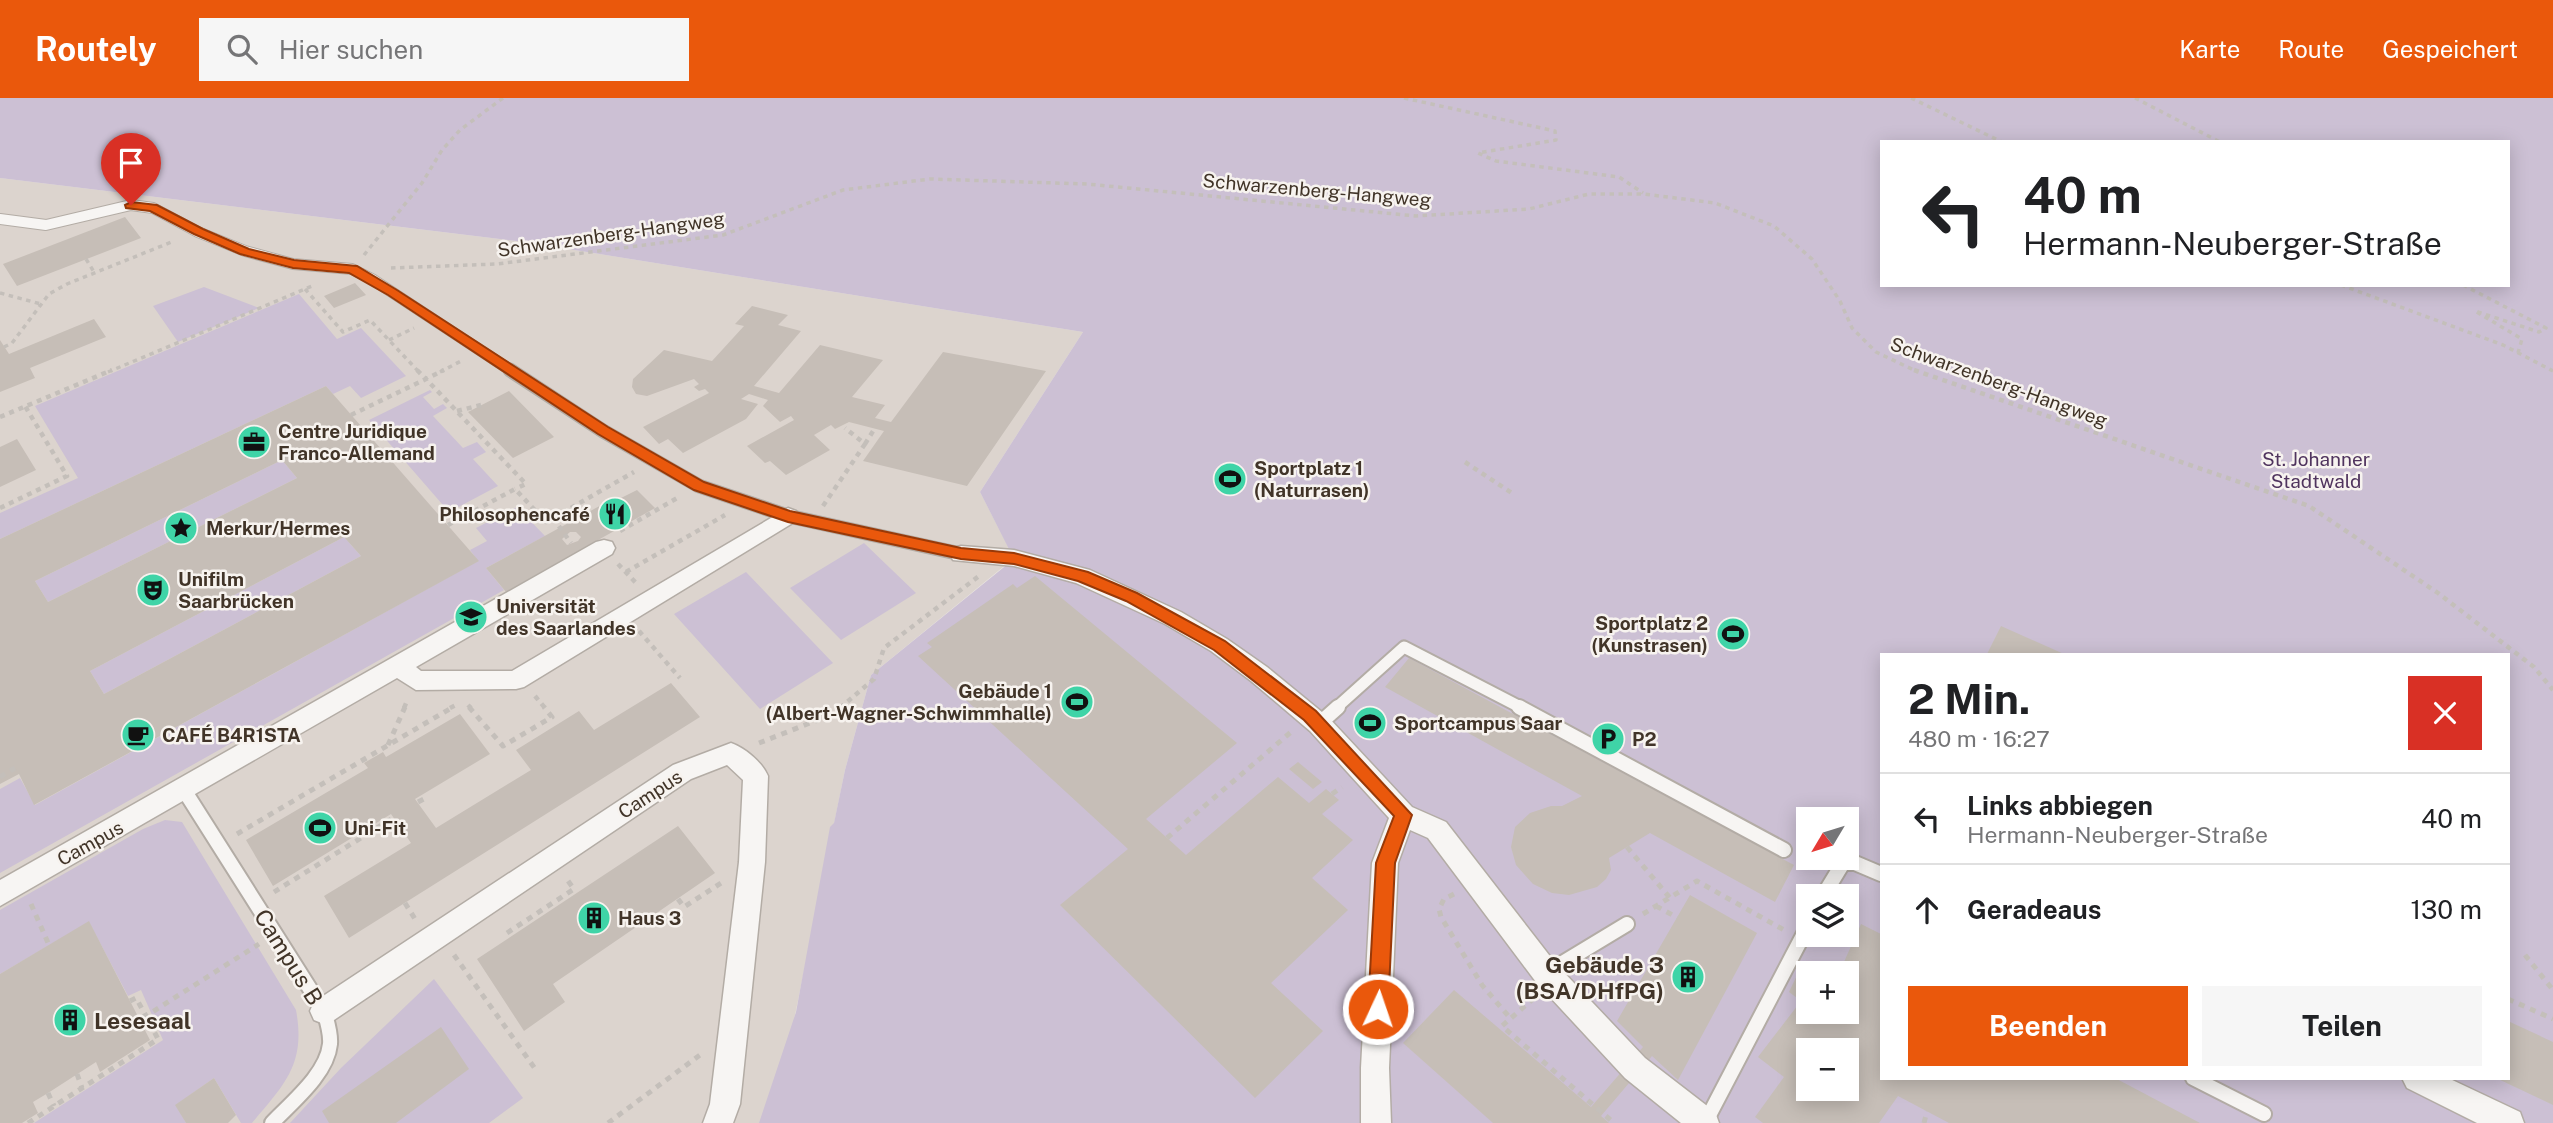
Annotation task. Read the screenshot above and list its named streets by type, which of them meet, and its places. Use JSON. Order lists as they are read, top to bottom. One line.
{"streets":{"street":["Campus"],"lane":["Campus B"],"path":["Schwarzenberg-Hangweg"]},"crossings":[["Campus","Campus B"]],"parks":["St. Johanner Stadtwald"],"places":{"office":["Centre Juridique Franco-Allemand"],"sports":["Sportplatz 1 (Naturrasen)","Sportplatz 2 (Kunstrasen)","Gebäude 1 (Albert-Wagner-Schwimmhalle)","Sportcampus Saar","Uni-Fit"],"restaurant":["Philosophencafé"],"place":["Merkur/Hermes"],"theatre":["Unifilm Saarbrücken"],"school or university":["Universität des Saarlandes"],"cafe":["CAFÉ B4R1STA"],"parking":["P2"],"building":["Haus 3","Gebäude 3 (BSA/DHfPG)","Lesesaal"]},"north":"bottom left","page":{"header":"Routely","search":"Hier suchen","nav":["Karte","Route","Gespeichert"],"turn":["40 m","Hermann-Neuberger-Straße"],"heading":["2 Min.","480 m · 16:27"],"list":[{"name":"Links abbiegen","note":"Hermann-Neuberger-Straße","value":"40 m"},{"name":"Geradeaus","value":"130 m"}],"map_buttons":["+","−"],"buttons":["Beenden","Teilen"]}}
